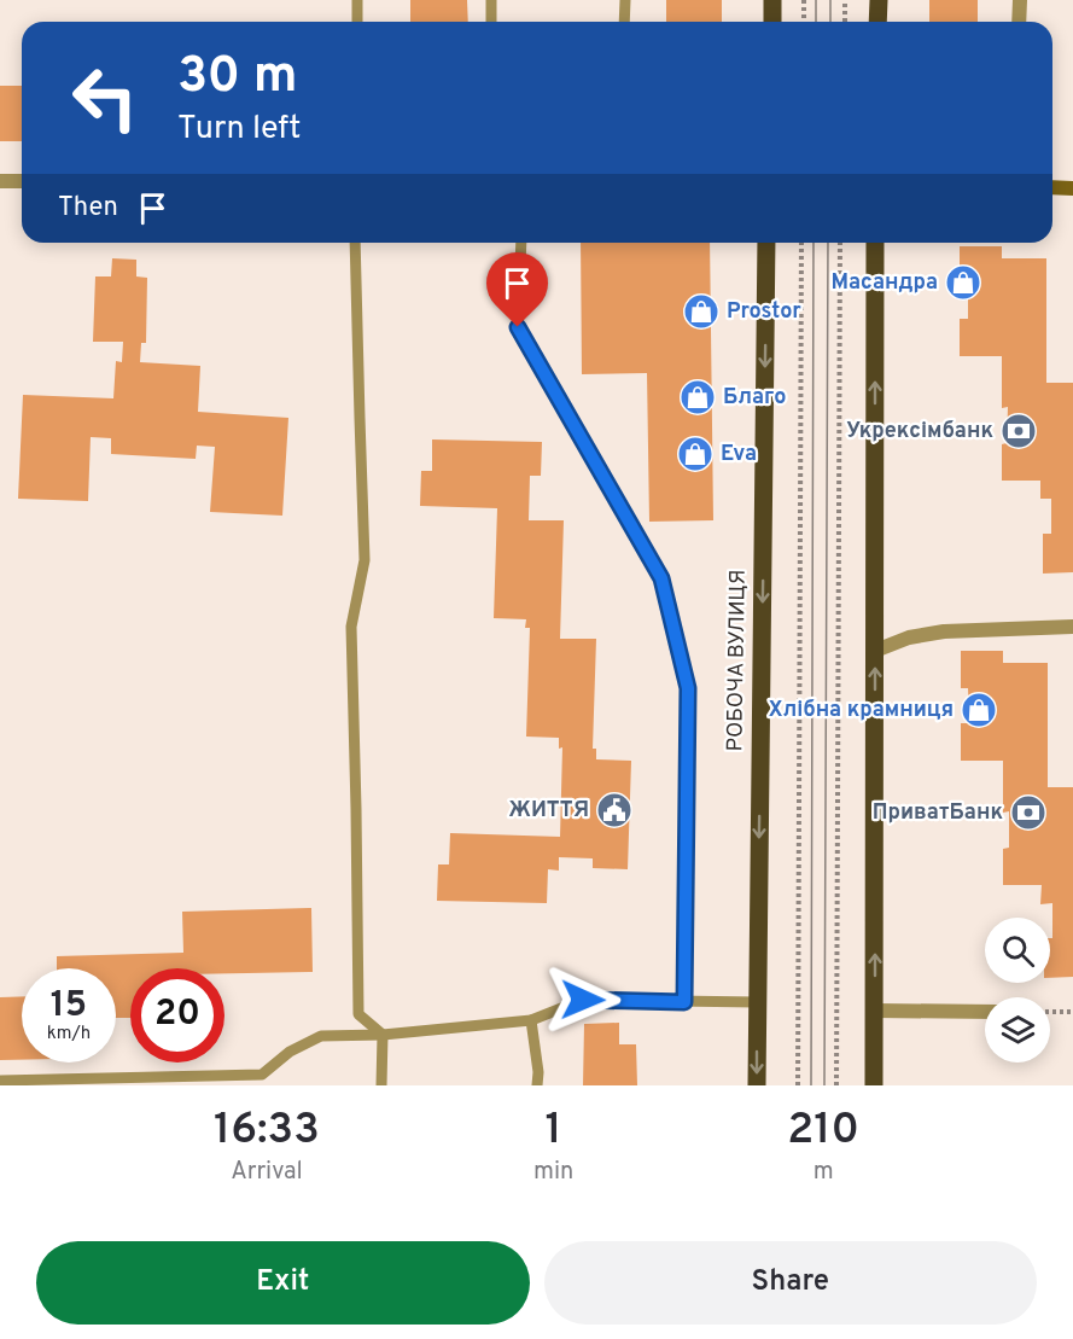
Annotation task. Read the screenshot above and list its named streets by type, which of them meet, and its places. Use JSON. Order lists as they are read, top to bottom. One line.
{"streets":{"main road":["РОБОЧА ВУЛИЦЯ"]},"places":{"shop":["Масандра","Prostor","Благо","Eva","Хлібна крамниця"],"bank":["Укрексімбанк","ПриватБанк"],"public building":["ЖИТТЯ"]},"page":{"turn":["30 m","Turn left"],"then":"Then","speed":"15 km/h","limit":"20","eta":["16:33","Arrival","1","min","210","m"],"buttons":["Exit","Share"]}}
